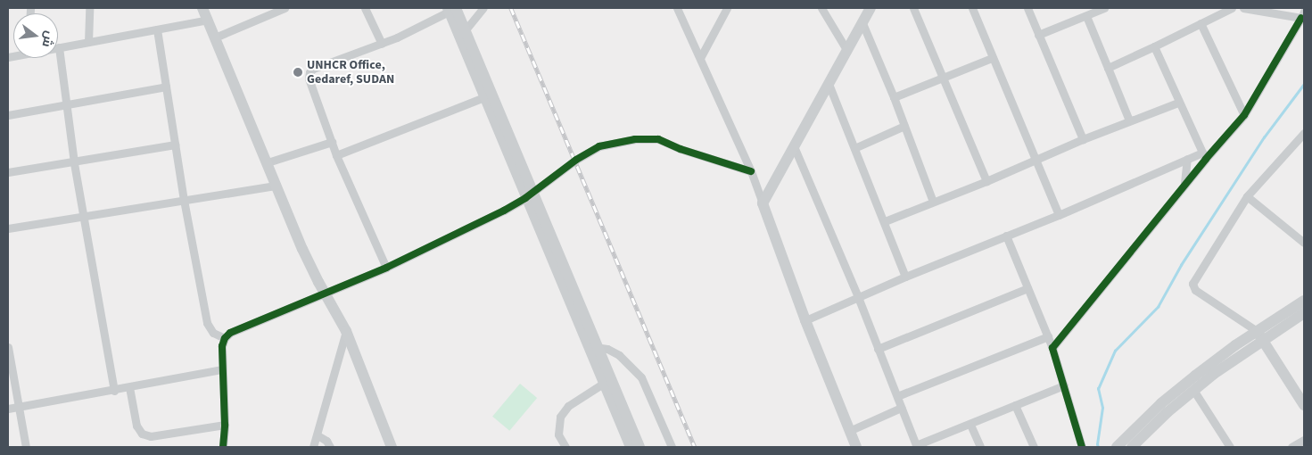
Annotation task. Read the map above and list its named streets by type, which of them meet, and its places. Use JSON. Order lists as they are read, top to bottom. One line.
{"places":["UNHCR Office, Gedaref, SUDAN"],"north":"right"}
